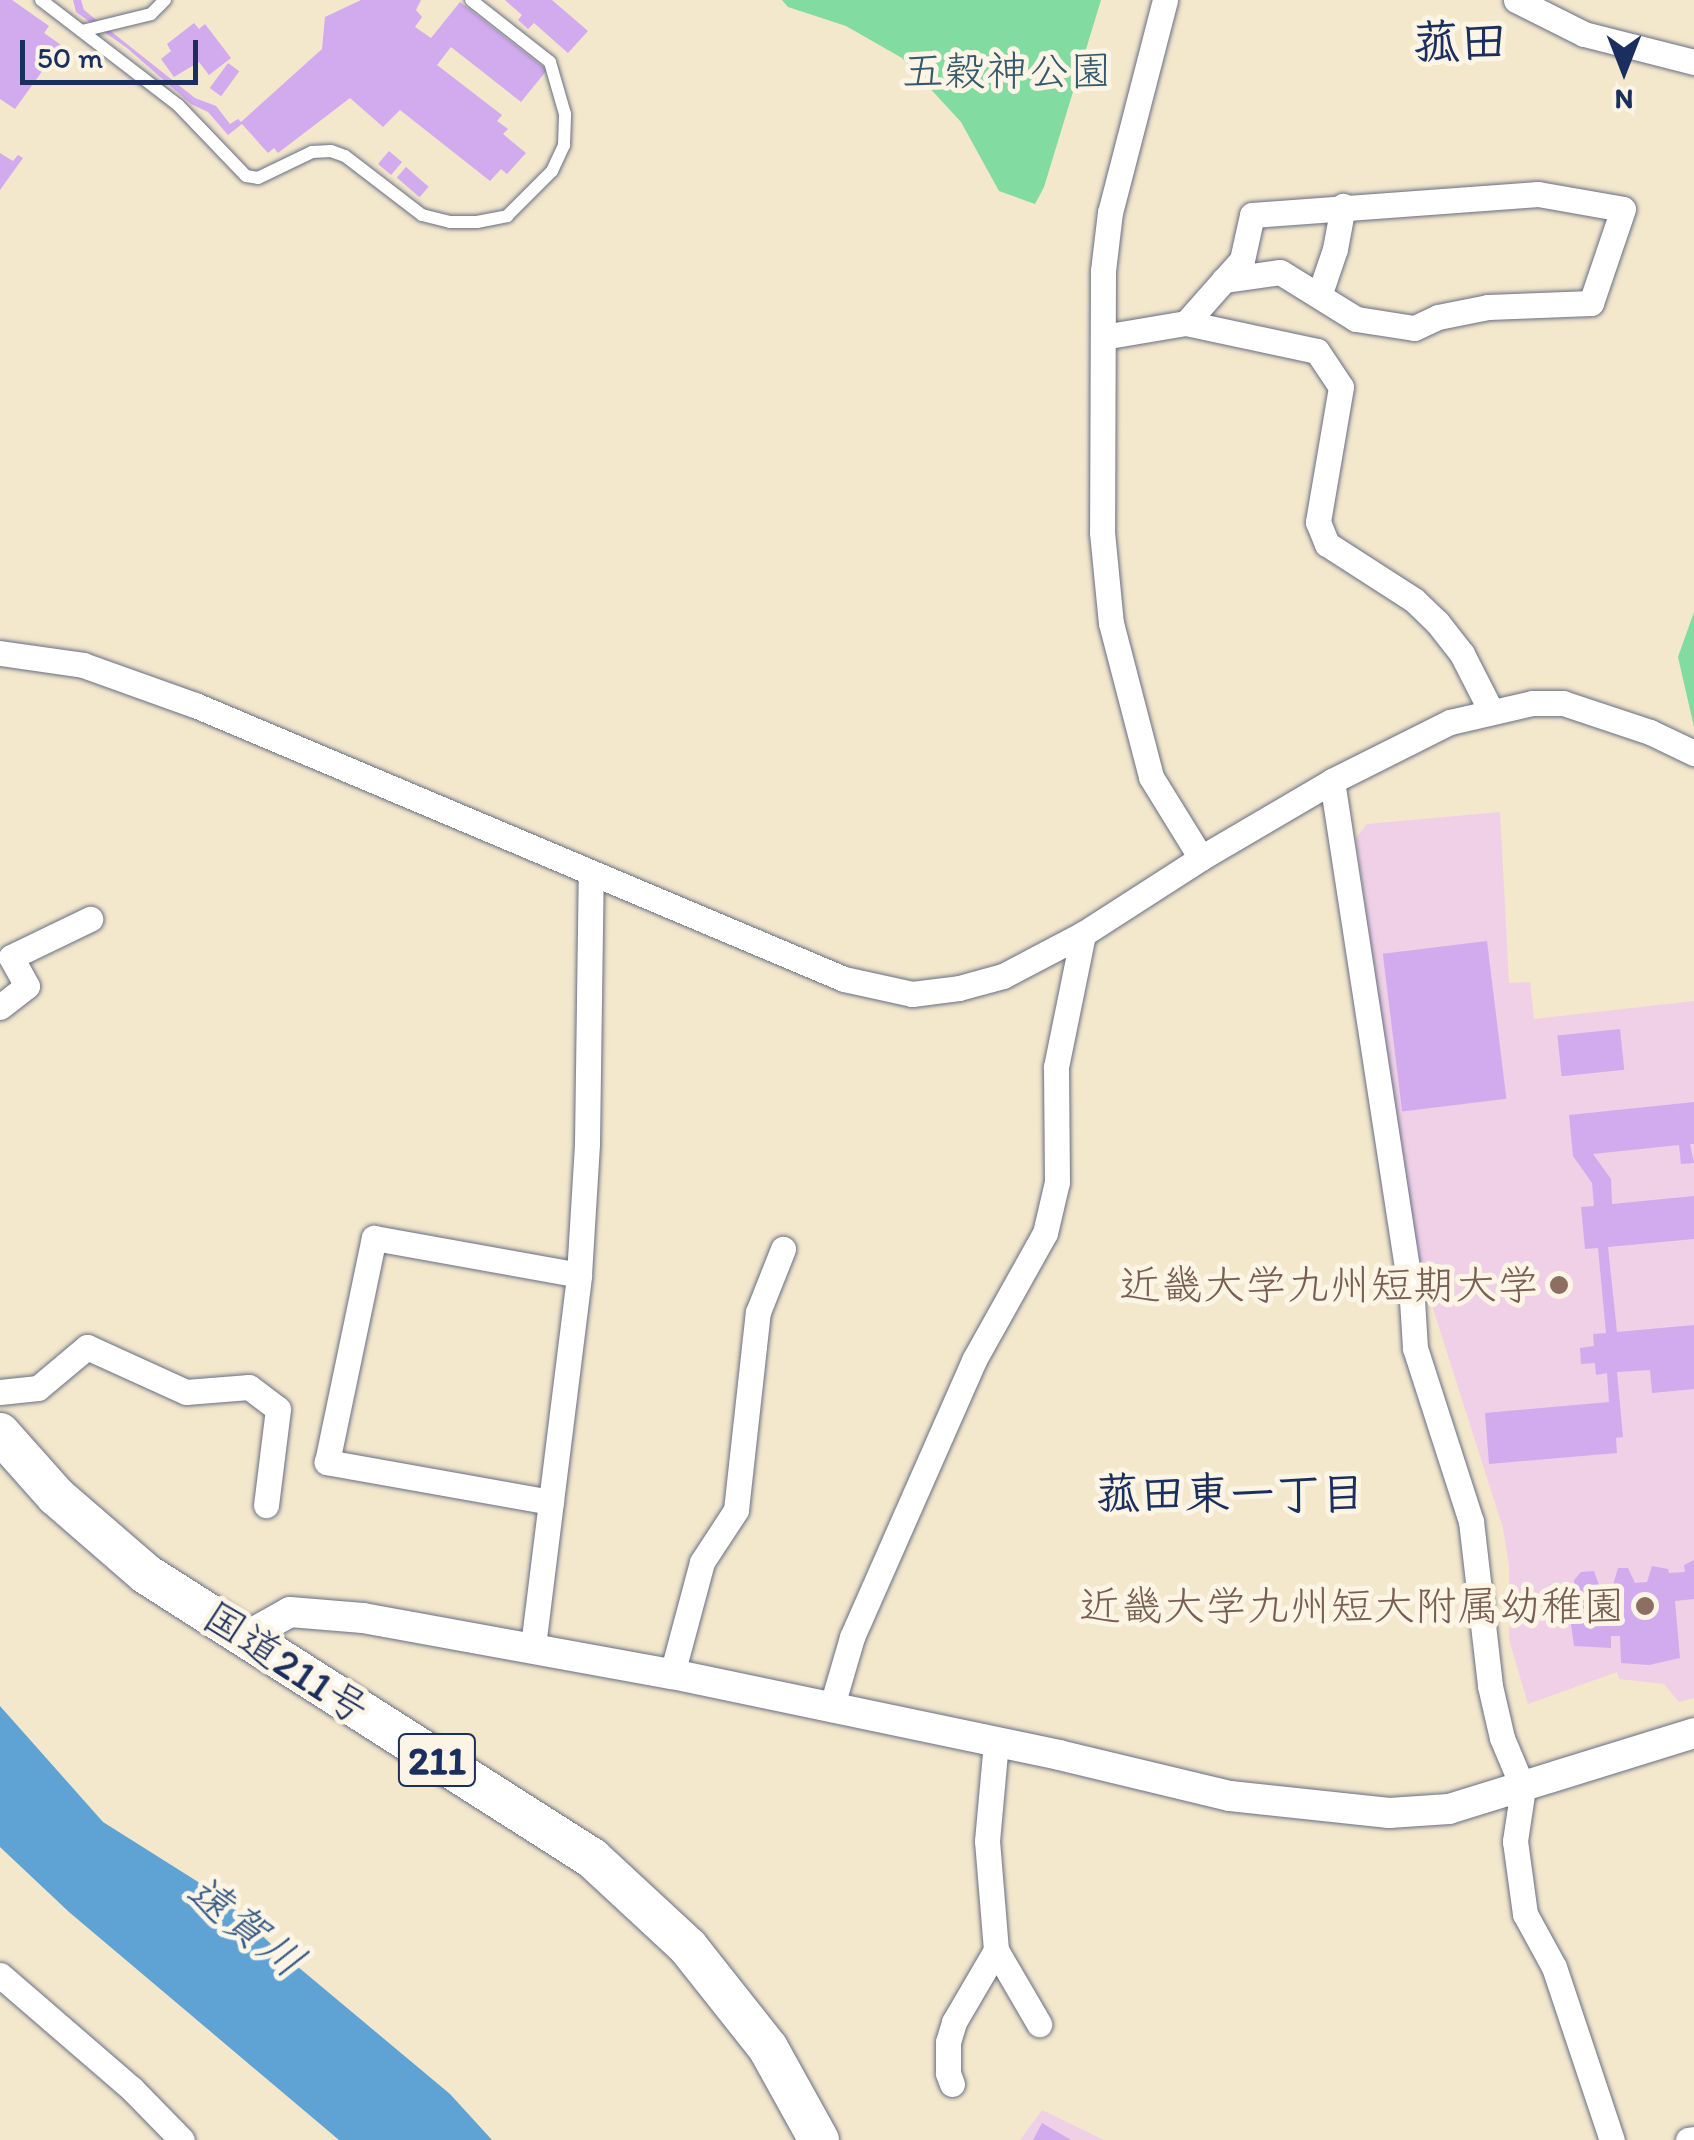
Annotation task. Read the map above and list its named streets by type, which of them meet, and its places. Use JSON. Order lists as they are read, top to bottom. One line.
{"streets":{"highway":["国道211号","211"]},"districts":["菰田","菰田東一丁目"],"water":["遠賀川"],"parks":["五穀神公園"],"places":["近畿大学九州短期大学","近畿大学九州短大附属幼稚園"],"scale_bar":"50 m","north":"bottom"}
